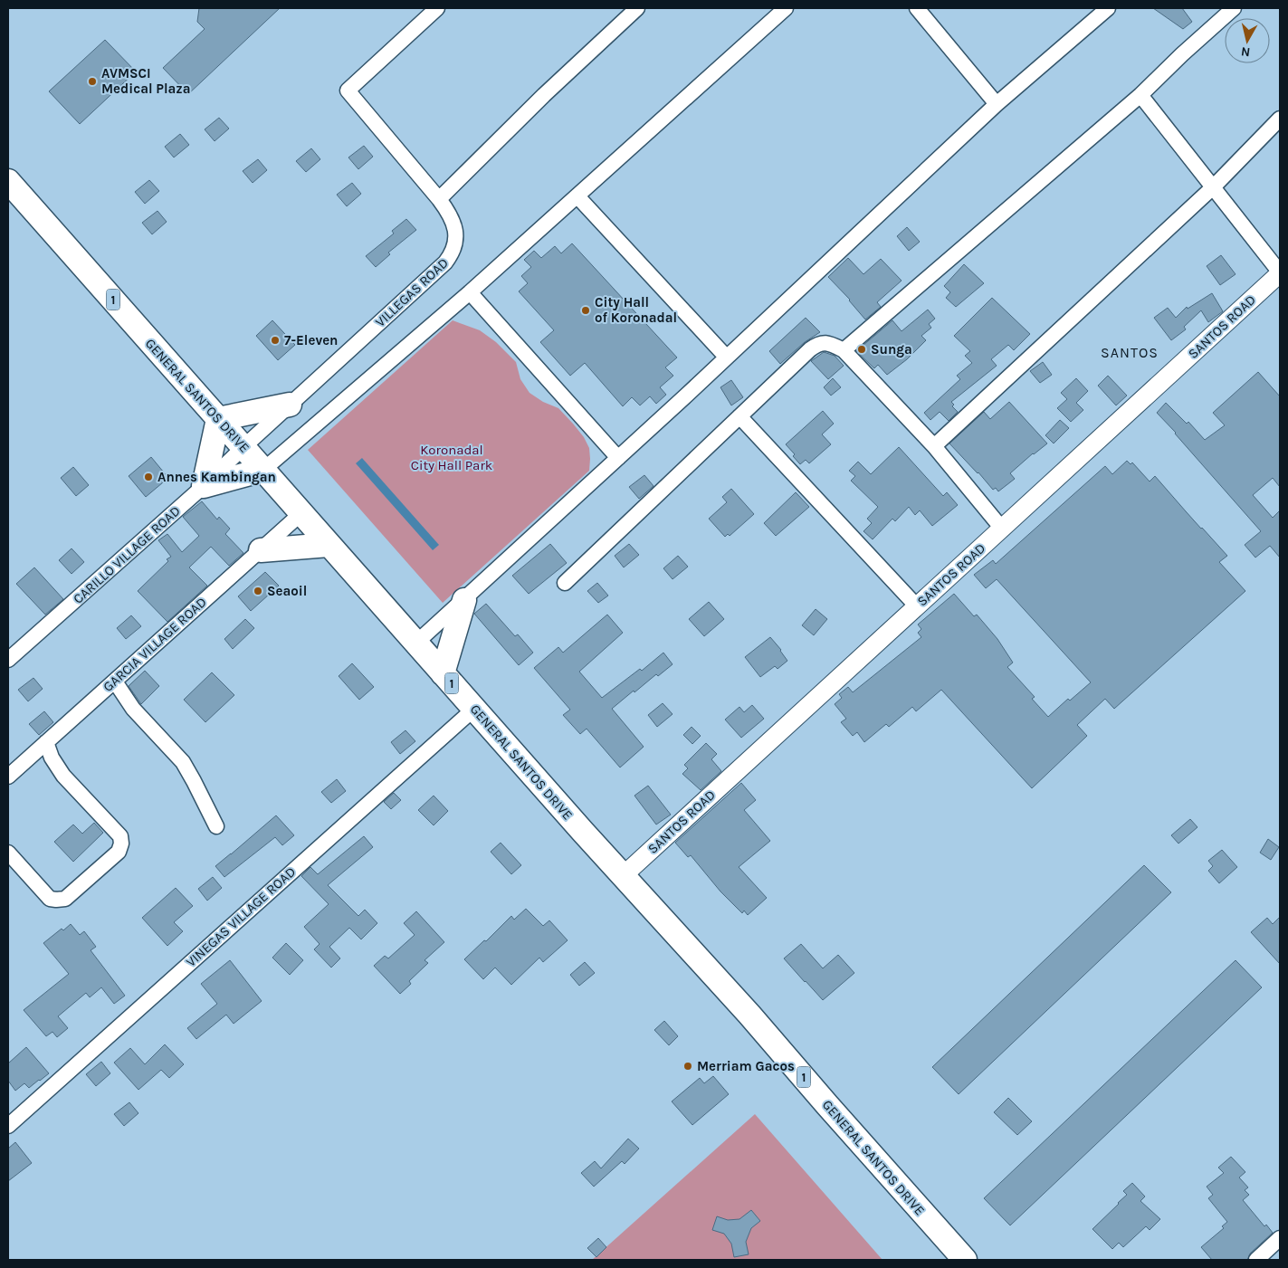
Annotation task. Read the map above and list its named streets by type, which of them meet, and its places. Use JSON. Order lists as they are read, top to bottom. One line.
{"streets":{"highway":["1","GENERAL SANTOS DRIVE"],"street":["VILLEGAS ROAD","SANTOS ROAD","CARILLO VILLAGE ROAD","GARCIA VILLAGE ROAD","VINEGAS VILLAGE ROAD"]},"crossings":[["VILLEGAS ROAD","GENERAL SANTOS DRIVE"],["VILLEGAS ROAD","CARILLO VILLAGE ROAD"],["SANTOS ROAD","GENERAL SANTOS DRIVE"],["GENERAL SANTOS DRIVE","CARILLO VILLAGE ROAD"],["GENERAL SANTOS DRIVE","GARCIA VILLAGE ROAD"],["GENERAL SANTOS DRIVE","VINEGAS VILLAGE ROAD"]],"districts":["SANTOS"],"parks":["Koronadal City Hall Park"],"places":["AVMSCI Medical Plaza","City Hall of Koronadal","7-Eleven","Sunga","Annes Kambingan","Seaoil","Merriam Gacos"],"north":"bottom"}
